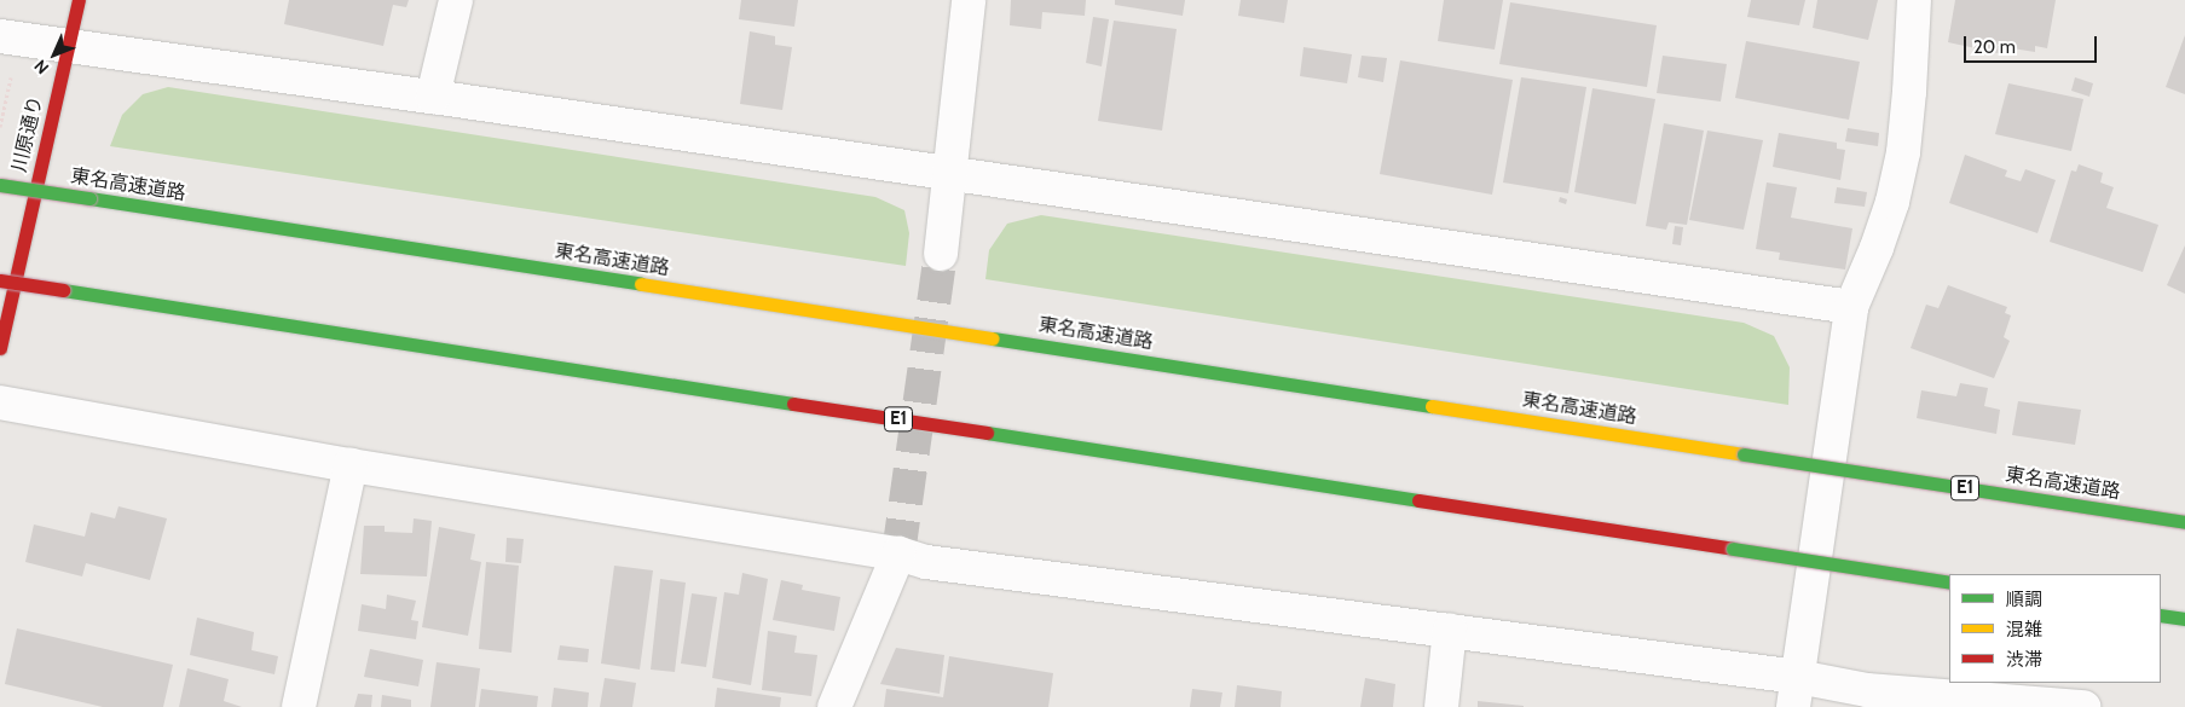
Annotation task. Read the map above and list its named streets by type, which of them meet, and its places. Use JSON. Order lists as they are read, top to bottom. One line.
{"streets":{"main road":["川原通り","東名高速道路","E1"]},"legend":["順調","混雑","渋滞"],"scale_bar":"20 m","north":"bottom left"}
